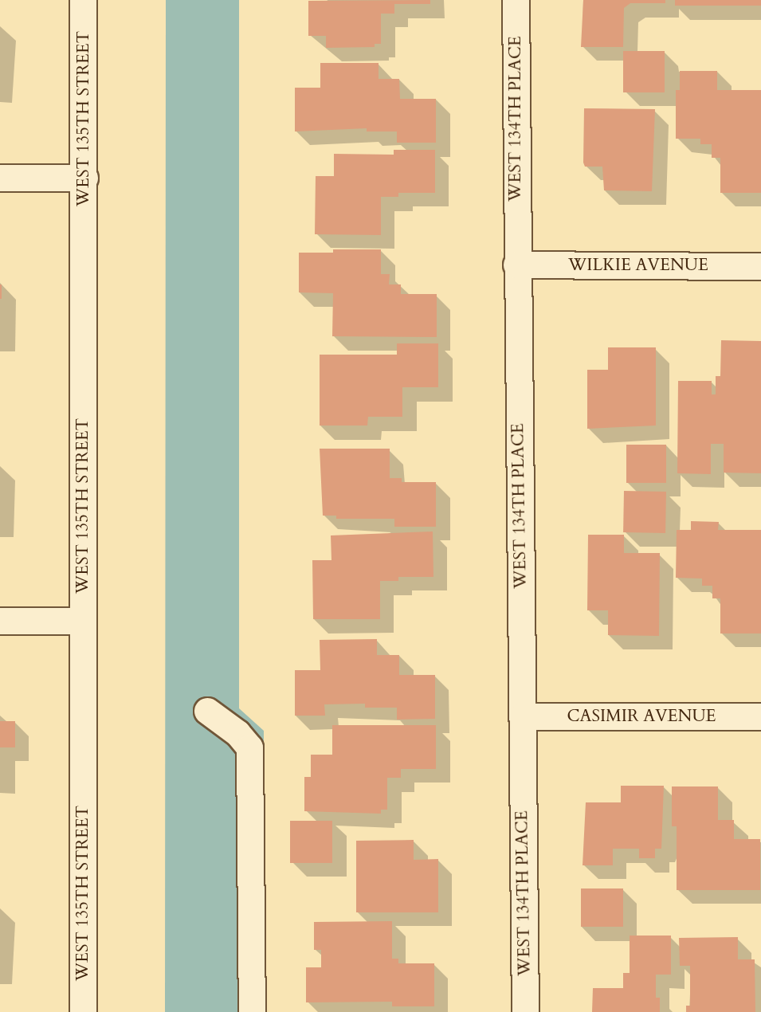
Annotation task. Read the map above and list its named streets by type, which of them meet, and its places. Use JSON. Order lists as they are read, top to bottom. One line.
{"streets":{"street":["WEST 135TH STREET","WEST 134TH PLACE","WILKIE AVENUE","CASIMIR AVENUE"]},"crossings":[["WEST 134TH PLACE","WILKIE AVENUE"],["WEST 134TH PLACE","CASIMIR AVENUE"]]}
